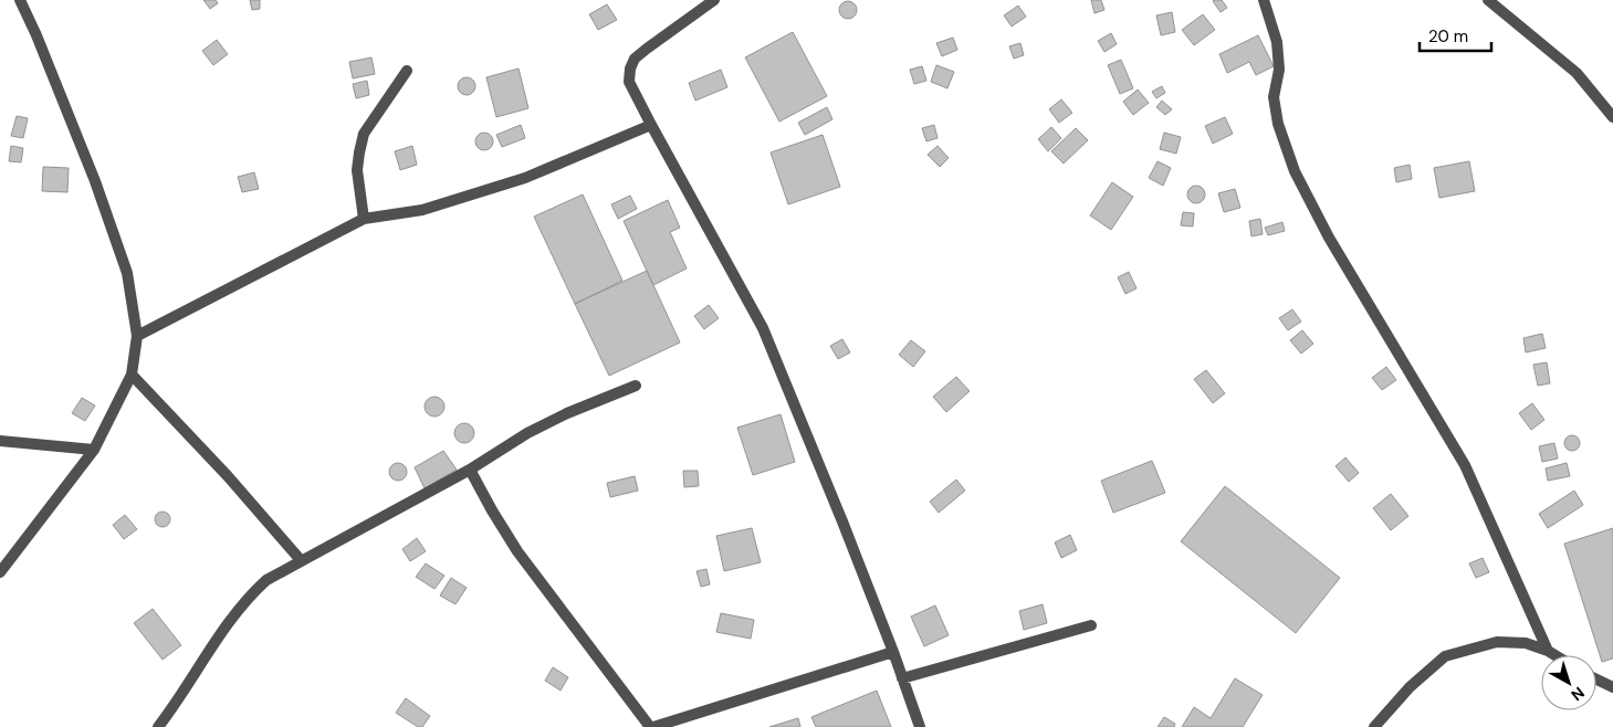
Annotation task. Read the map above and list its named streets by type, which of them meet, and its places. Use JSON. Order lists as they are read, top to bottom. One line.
{"scale_bar":"20 m","north":"bottom right"}
